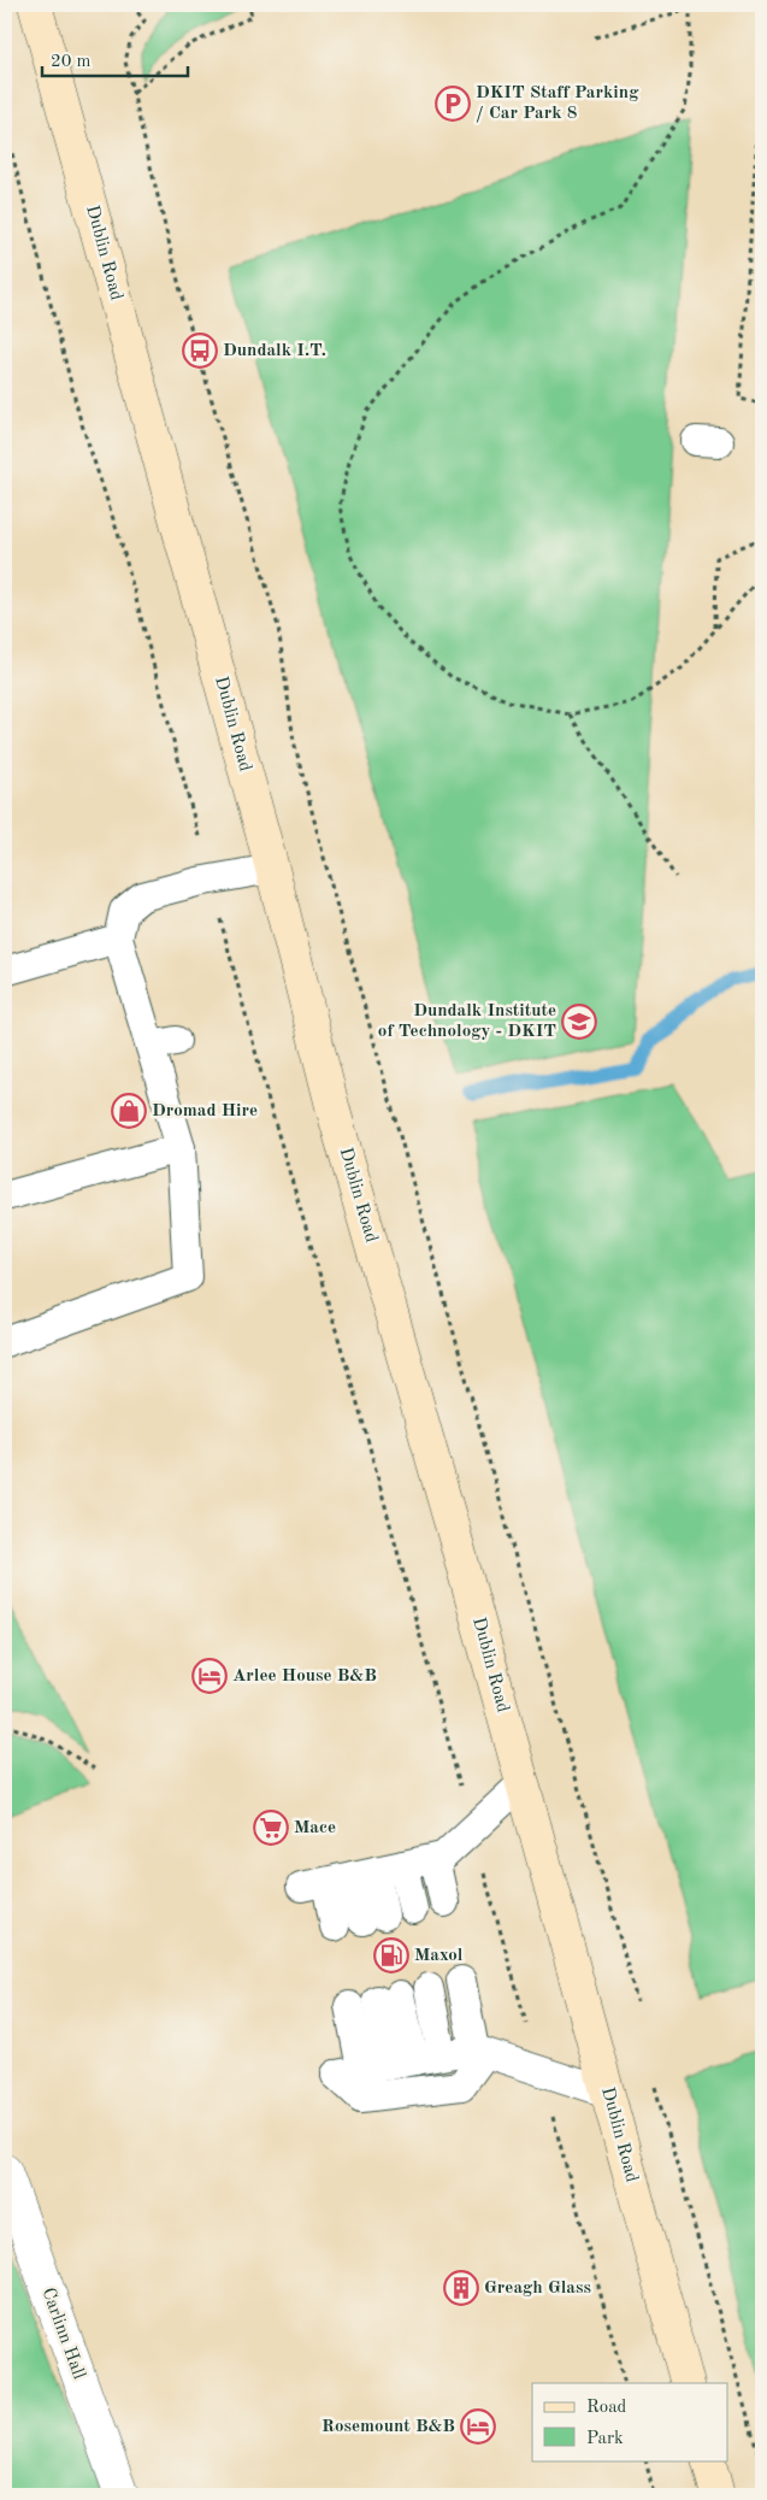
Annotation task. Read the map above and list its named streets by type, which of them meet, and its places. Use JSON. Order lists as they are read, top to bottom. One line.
{"streets":{"main road":["Dublin Road"],"street":["Carlinn Hall"]},"places":{"parking":["DKIT Staff Parking / Car Park 8"],"bus stop":["Dundalk I.T."],"school or university":["Dundalk Institute of Technology - DKIT"],"shop":["Dromad Hire"],"hotel":["Arlee House B&B","Rosemount B&B"],"supermarket":["Mace"],"fuel station":["Maxol"],"building":["Greagh Glass"]},"legend":["Road","Park"],"scale_bar":"20 m"}
